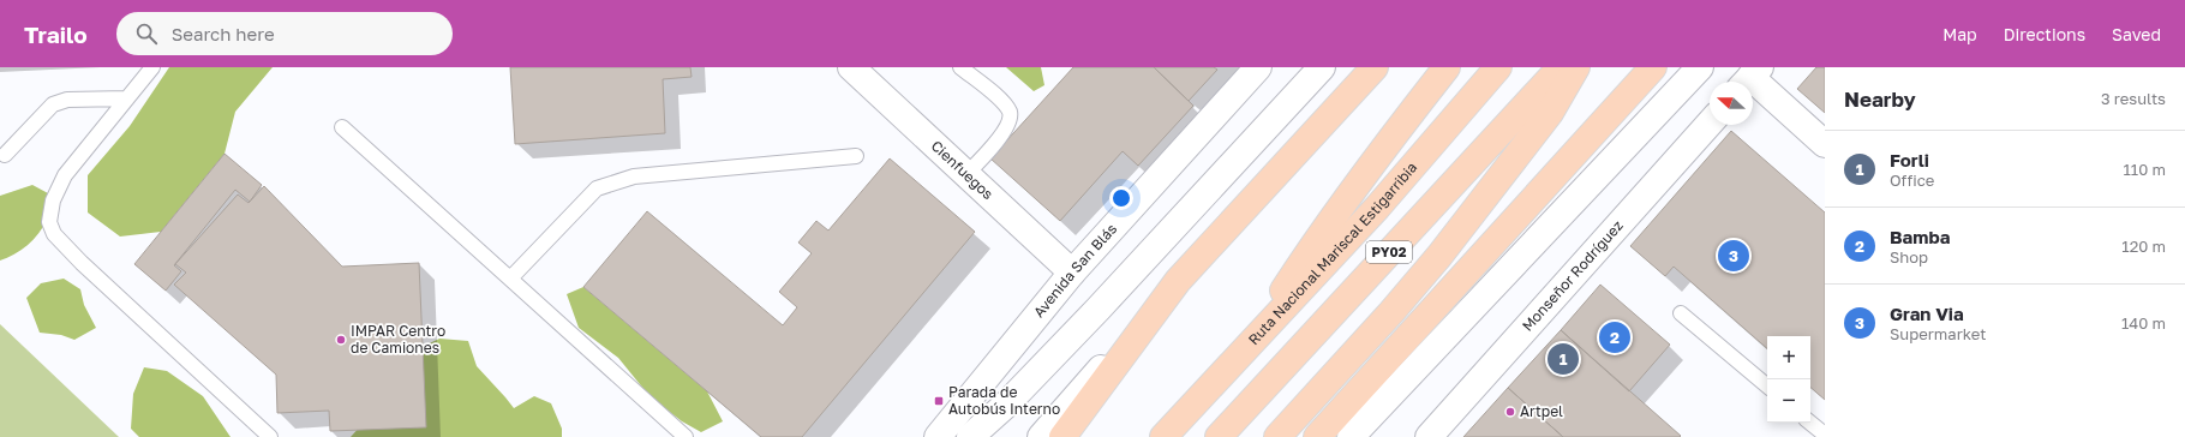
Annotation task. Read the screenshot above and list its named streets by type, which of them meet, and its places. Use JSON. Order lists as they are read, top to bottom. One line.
{"streets":{"highway":["PY02","Ruta Nacional Mariscal Estigarribia"],"street":["Cienfuegos","Avenida San Blás","Monseñor Rodríguez"]},"crossings":[["Cienfuegos","Avenida San Blás"]],"places":{"other":["IMPAR Centro de Camiones","Artpel"],"transit":["Parada de Autobús Interno"]},"north":"left","page":{"header":"Trailo","search":"Search here","nav":["Map","Directions","Saved"],"heading":["Nearby","3 results"],"list":[{"mark":"1","name":"Forli","note":"Office","value":"110 m"},{"mark":"2","name":"Bamba","note":"Shop","value":"120 m"},{"mark":"3","name":"Gran Via","note":"Supermarket","value":"140 m"}],"pins":["3","2","1"],"map_buttons":["+","−"]}}
